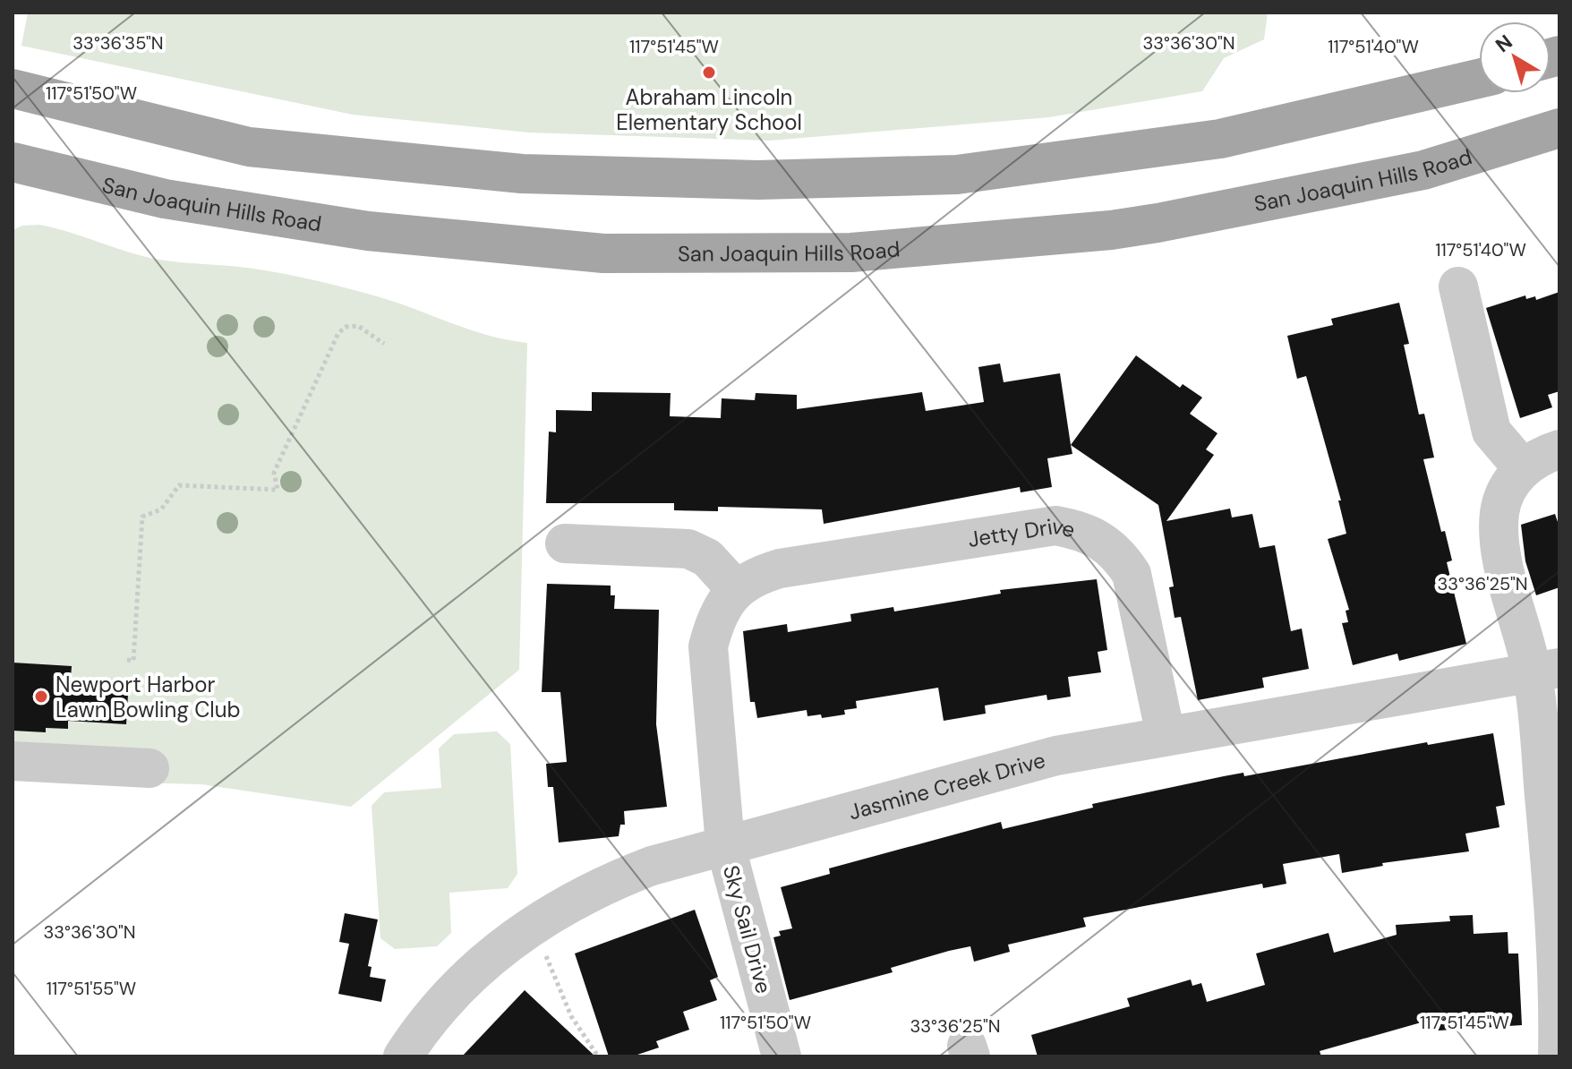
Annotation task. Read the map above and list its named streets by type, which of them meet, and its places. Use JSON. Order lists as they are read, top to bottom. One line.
{"streets":{"main road":["San Joaquin Hills Road"],"street":["Jetty Drive","Jasmine Creek Drive","Sky Sail Drive"]},"crossings":[["Jetty Drive","Jasmine Creek Drive"],["Jetty Drive","Sky Sail Drive"],["Jasmine Creek Drive","Sky Sail Drive"]],"places":["Abraham Lincoln Elementary School","Newport Harbor Lawn Bowling Club"],"north":"top left","coordinates":["33°36'35\"N","33°36'30\"N","117°51'45\"W","117°51'40\"W","117°51'50\"W","33°36'25\"N","117°51'55\"W"]}
